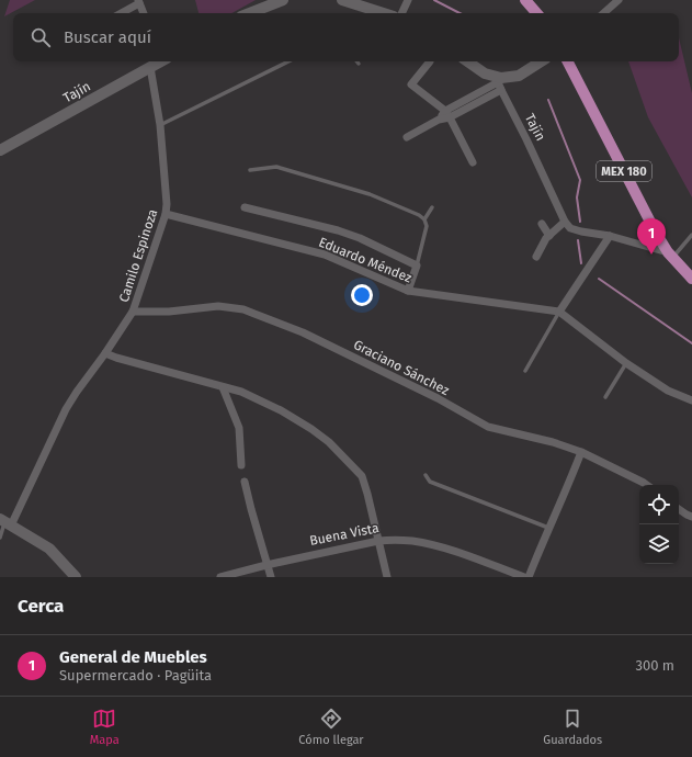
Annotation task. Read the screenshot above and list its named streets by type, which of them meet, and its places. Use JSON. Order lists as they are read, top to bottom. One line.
{"streets":{"main road":["Tajín","MEX 180"],"street":["Camilo Espinoza","Eduardo Méndez","Graciano Sánchez","Buena Vista"]},"crossings":[["Tajín","Camilo Espinoza"],["Camilo Espinoza","Eduardo Méndez"],["Camilo Espinoza","Graciano Sánchez"]],"page":{"search":"Buscar aquí","pins":"1","heading":"Cerca","list":[{"mark":"1","name":"General de Muebles","note":"Supermercado · Pagüita","value":"300 m"}],"nav":["Mapa","Cómo llegar","Guardados"]}}
